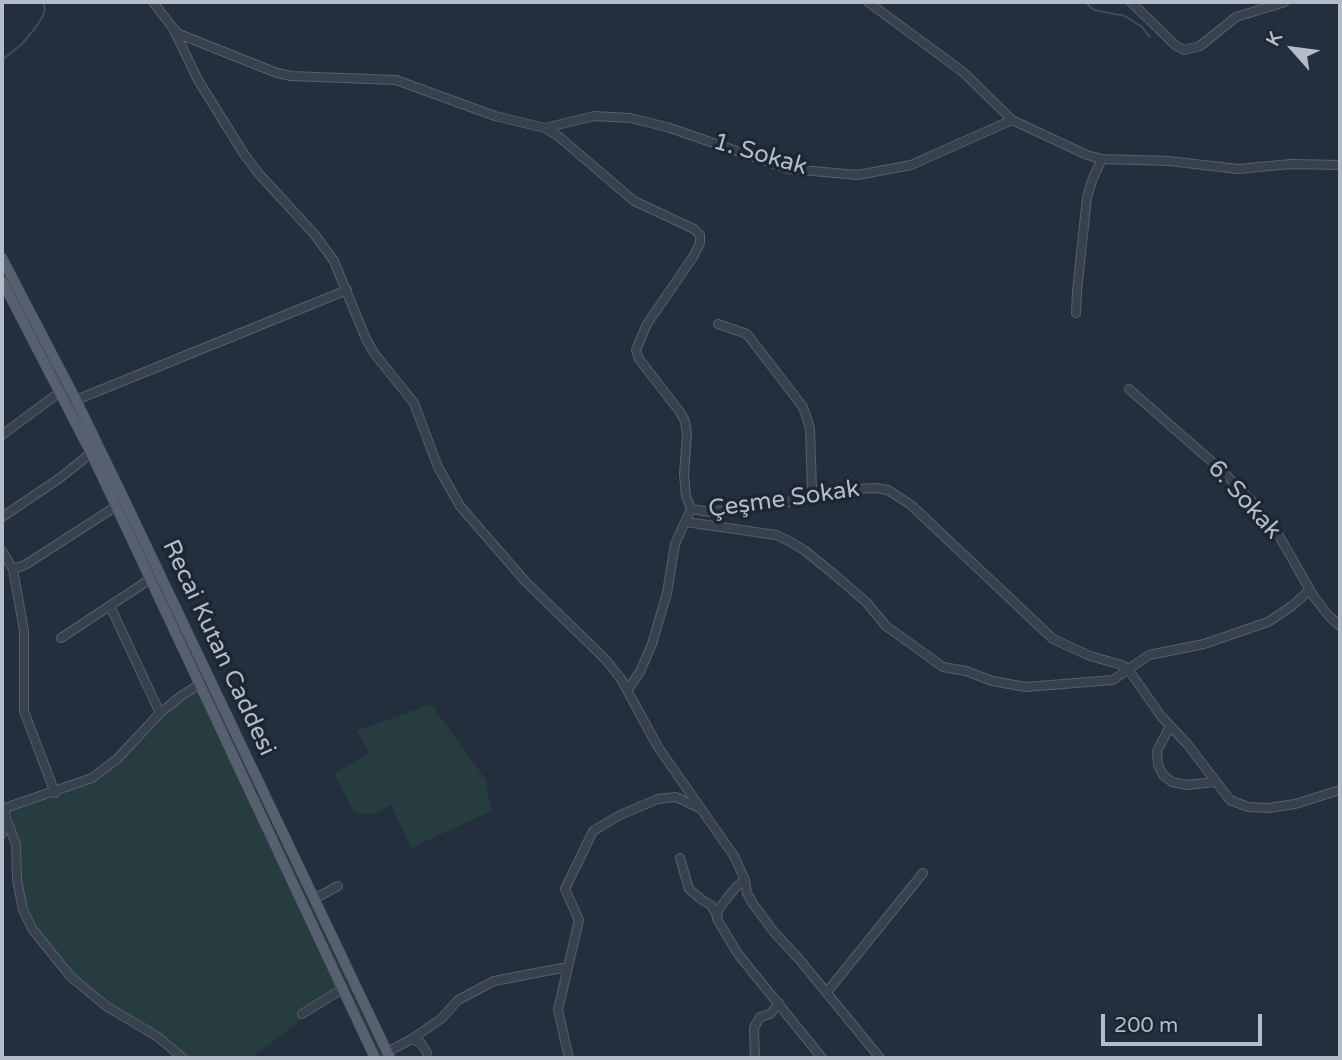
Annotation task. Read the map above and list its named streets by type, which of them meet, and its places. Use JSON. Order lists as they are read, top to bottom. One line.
{"streets":{"main road":["Recai Kutan Caddesi"],"street":["1. Sokak","Çeşme Sokak","6. Sokak"]},"crossings":[["1. Sokak","Çeşme Sokak"]],"scale_bar":"200 m","north":"top left"}
